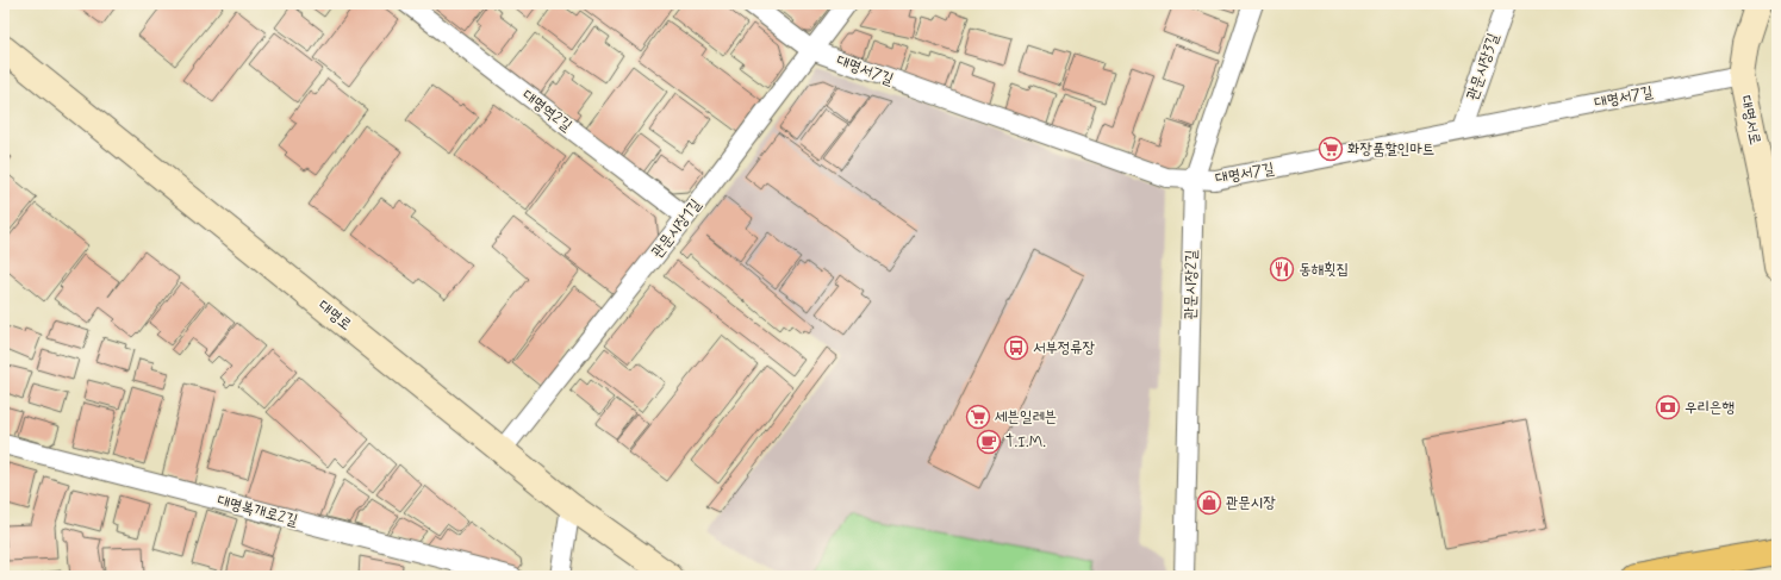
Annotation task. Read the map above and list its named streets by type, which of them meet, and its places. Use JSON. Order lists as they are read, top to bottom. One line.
{"streets":{"main road":["대명서로","대명로"],"street":["관문시장3길","대명서7길","대명역2길","관문시장1길","관문시장2길","대명복개로2길"]},"crossings":[["관문시장3길","대명서7길"],["대명서7길","대명서로"],["대명서7길","관문시장1길"],["대명서7길","관문시장2길"],["대명역2길","관문시장1길"],["관문시장1길","대명로"]],"places":{"supermarket":["화장품할인마트","세븐일레븐"],"restaurant":["동해횟집"],"bus stop":["서부정류장"],"bank":["우리은행"],"cafe":["T.I.M."],"shop":["관문시장"]}}
